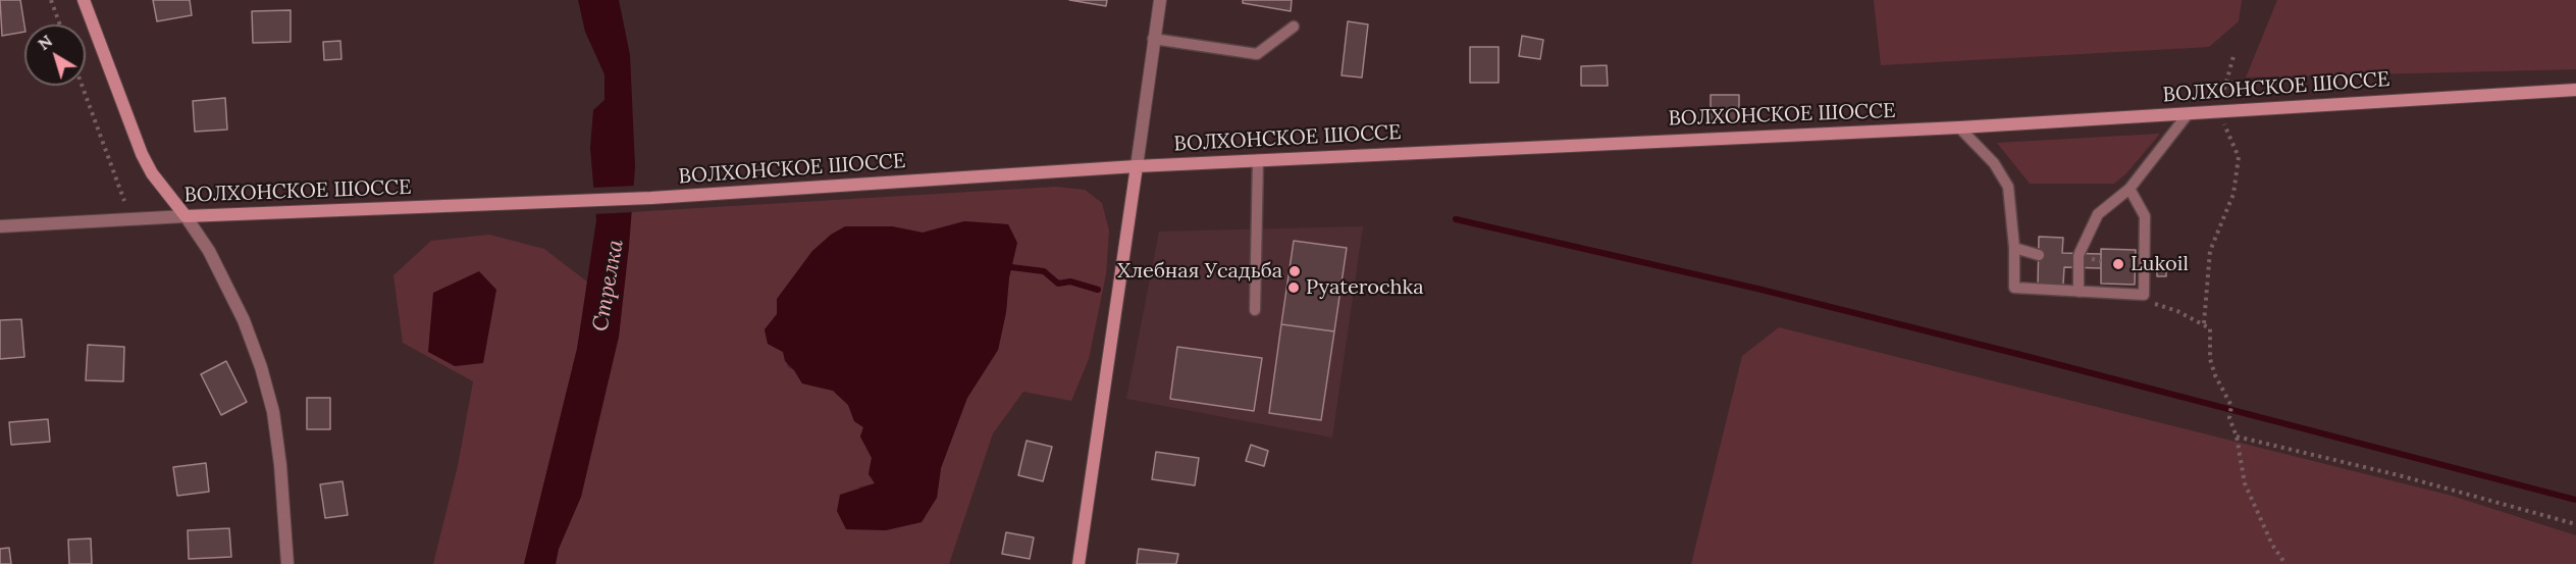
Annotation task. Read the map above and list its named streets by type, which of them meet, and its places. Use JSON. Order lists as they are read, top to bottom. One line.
{"streets":{"main road":["ВОЛХОНСКОЕ ШОССЕ"]},"water":["Стрелка"],"places":["Lukoil","Хлебная Усадьба","Pyaterochka"],"north":"top left"}
